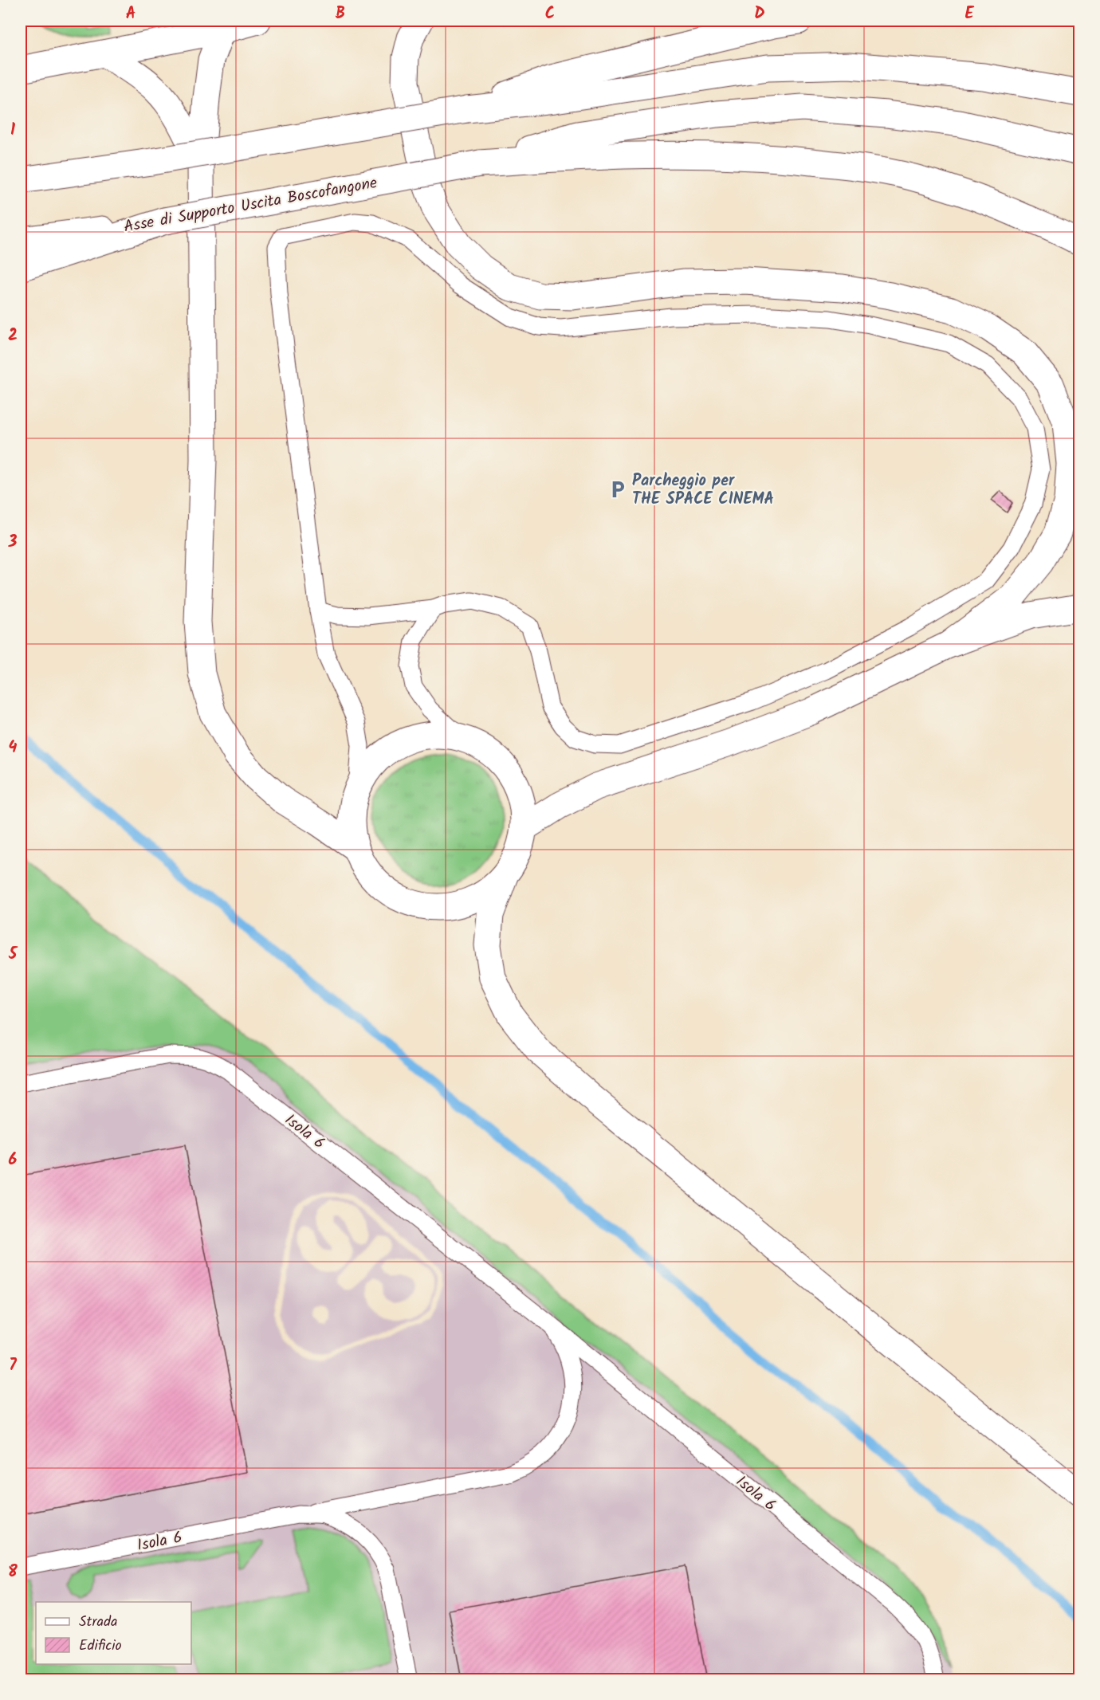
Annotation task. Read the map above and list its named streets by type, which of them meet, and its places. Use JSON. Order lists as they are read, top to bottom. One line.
{"streets":{"main road":["Asse di Supporto Uscita Boscofangone"],"lane":["Isola 6"]},"places":{"parking":["Parcheggio per THE SPACE CINEMA"]},"legend":["Strada","Edificio"],"grid":{"columns":["A","B","C","D","E"],"rows":["1","2","3","4","5","6","7","8"]}}
